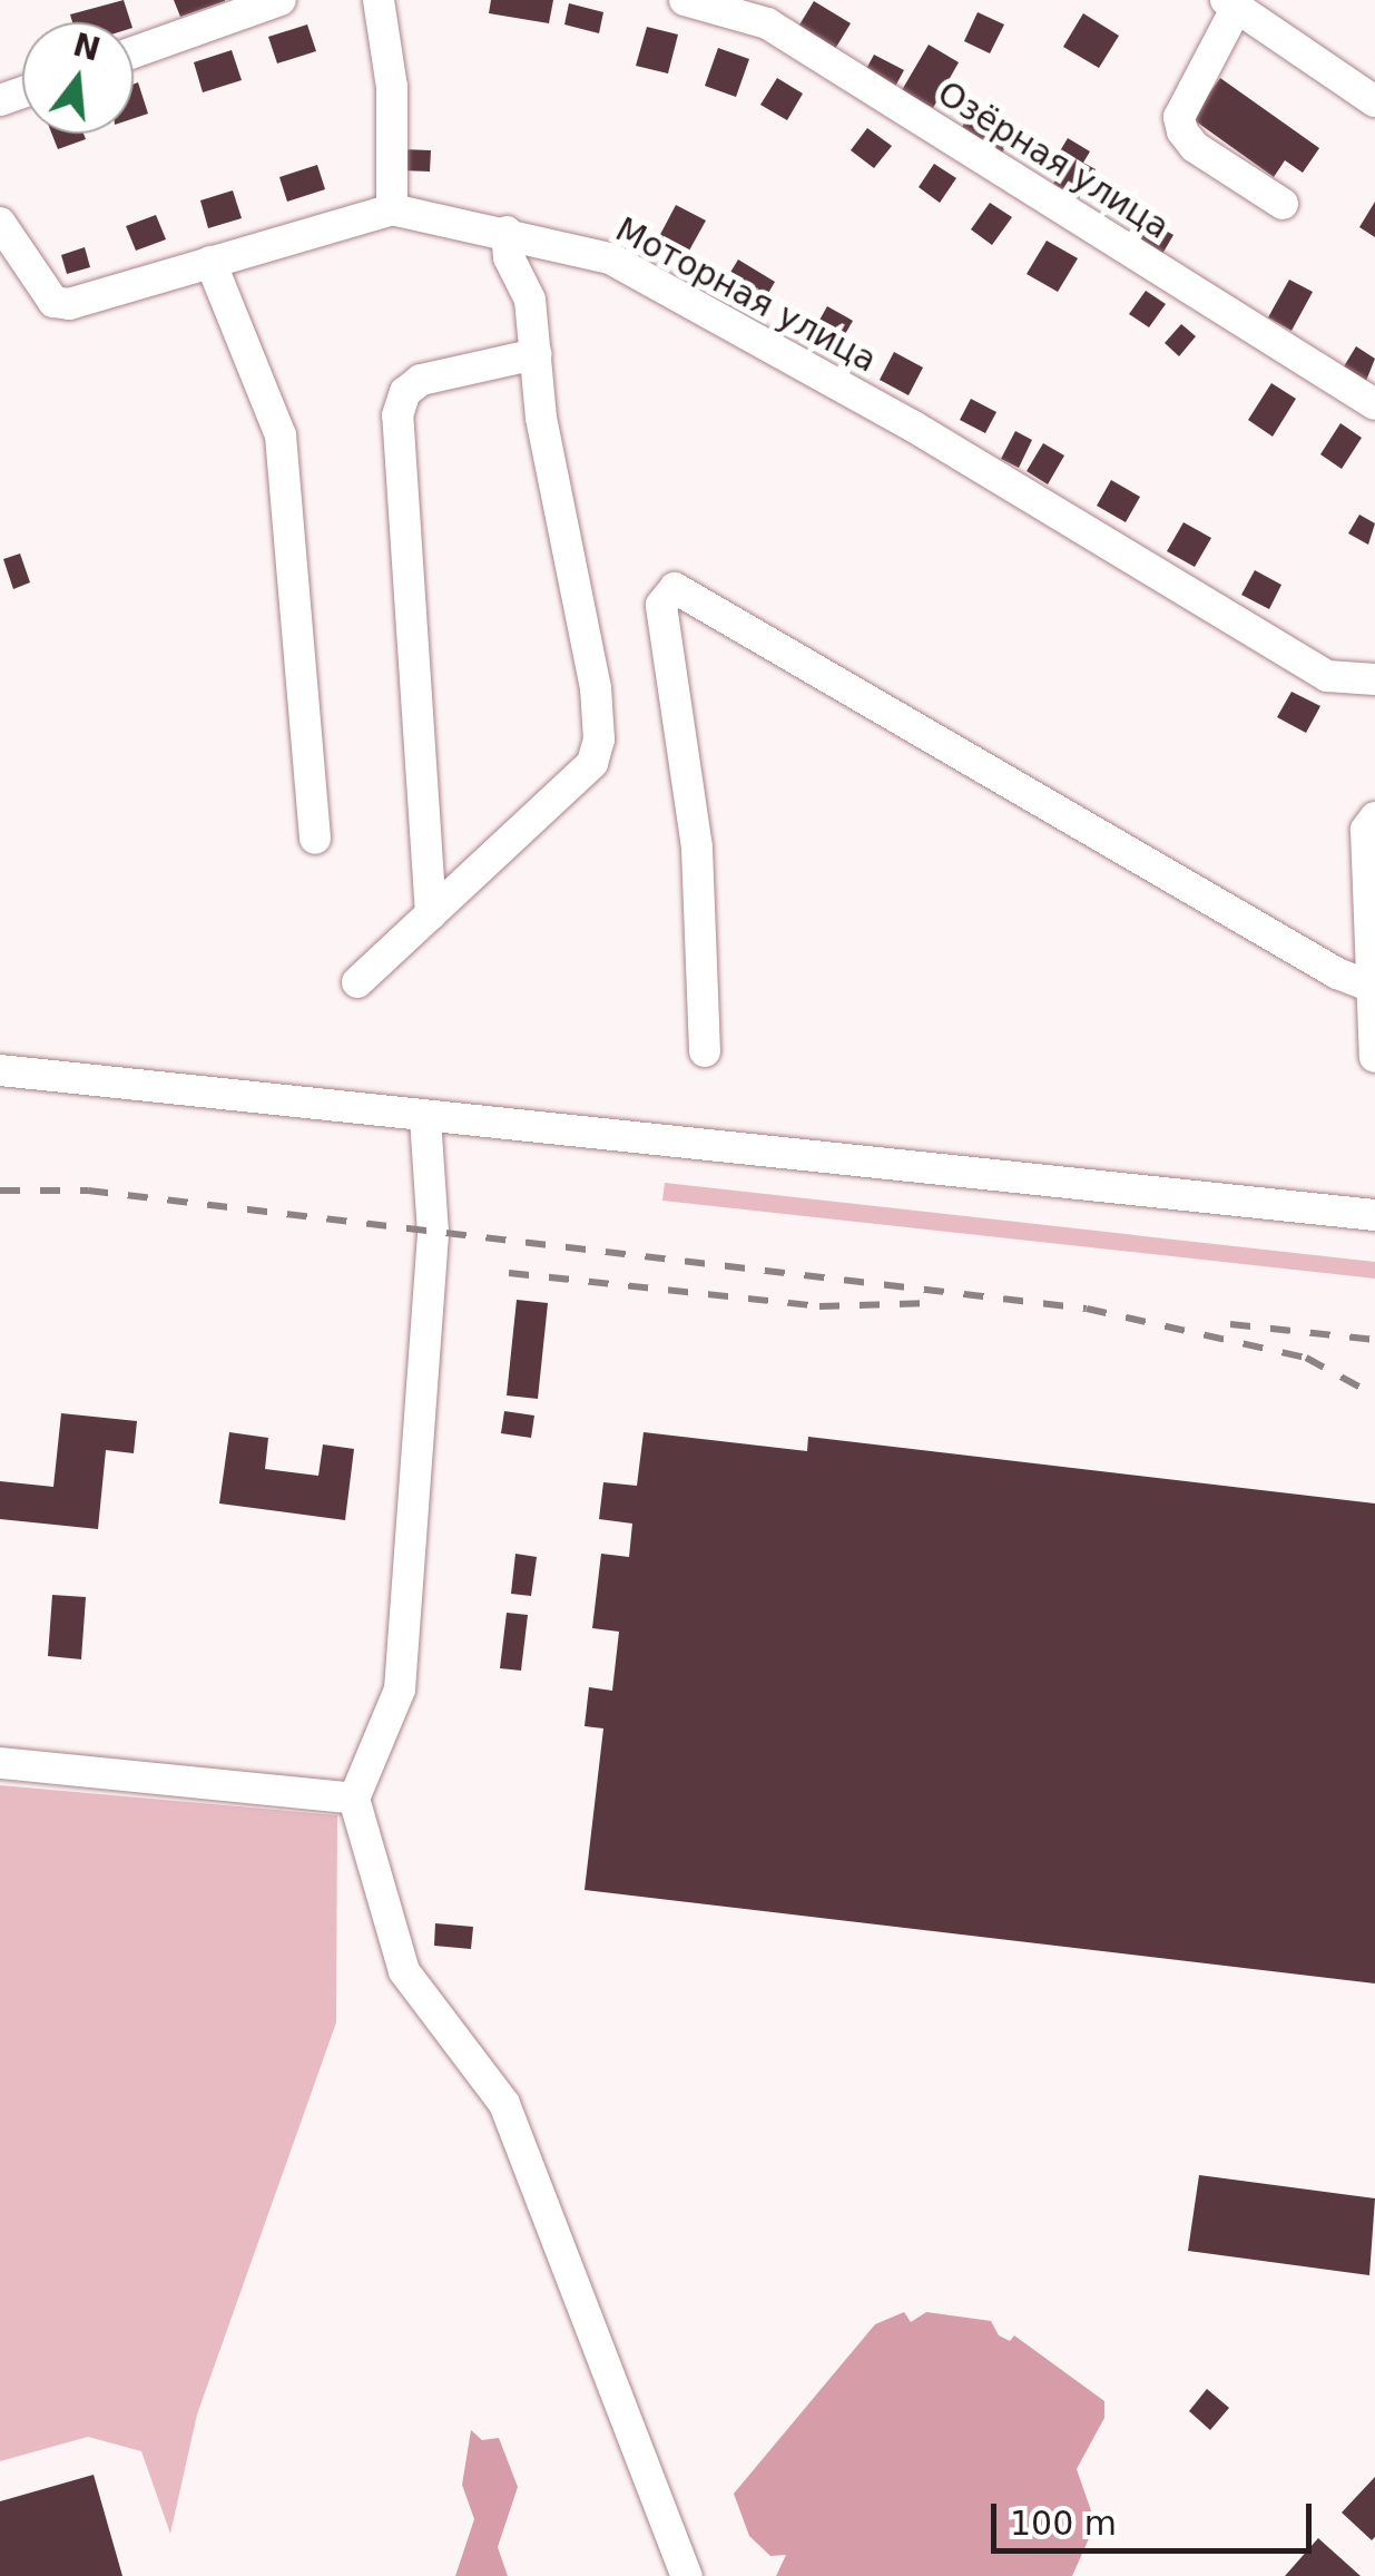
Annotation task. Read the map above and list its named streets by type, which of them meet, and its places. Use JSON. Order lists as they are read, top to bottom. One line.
{"streets":{"street":["Озёрная улица","Моторная улица"]},"scale_bar":"100 m","north":"top"}
